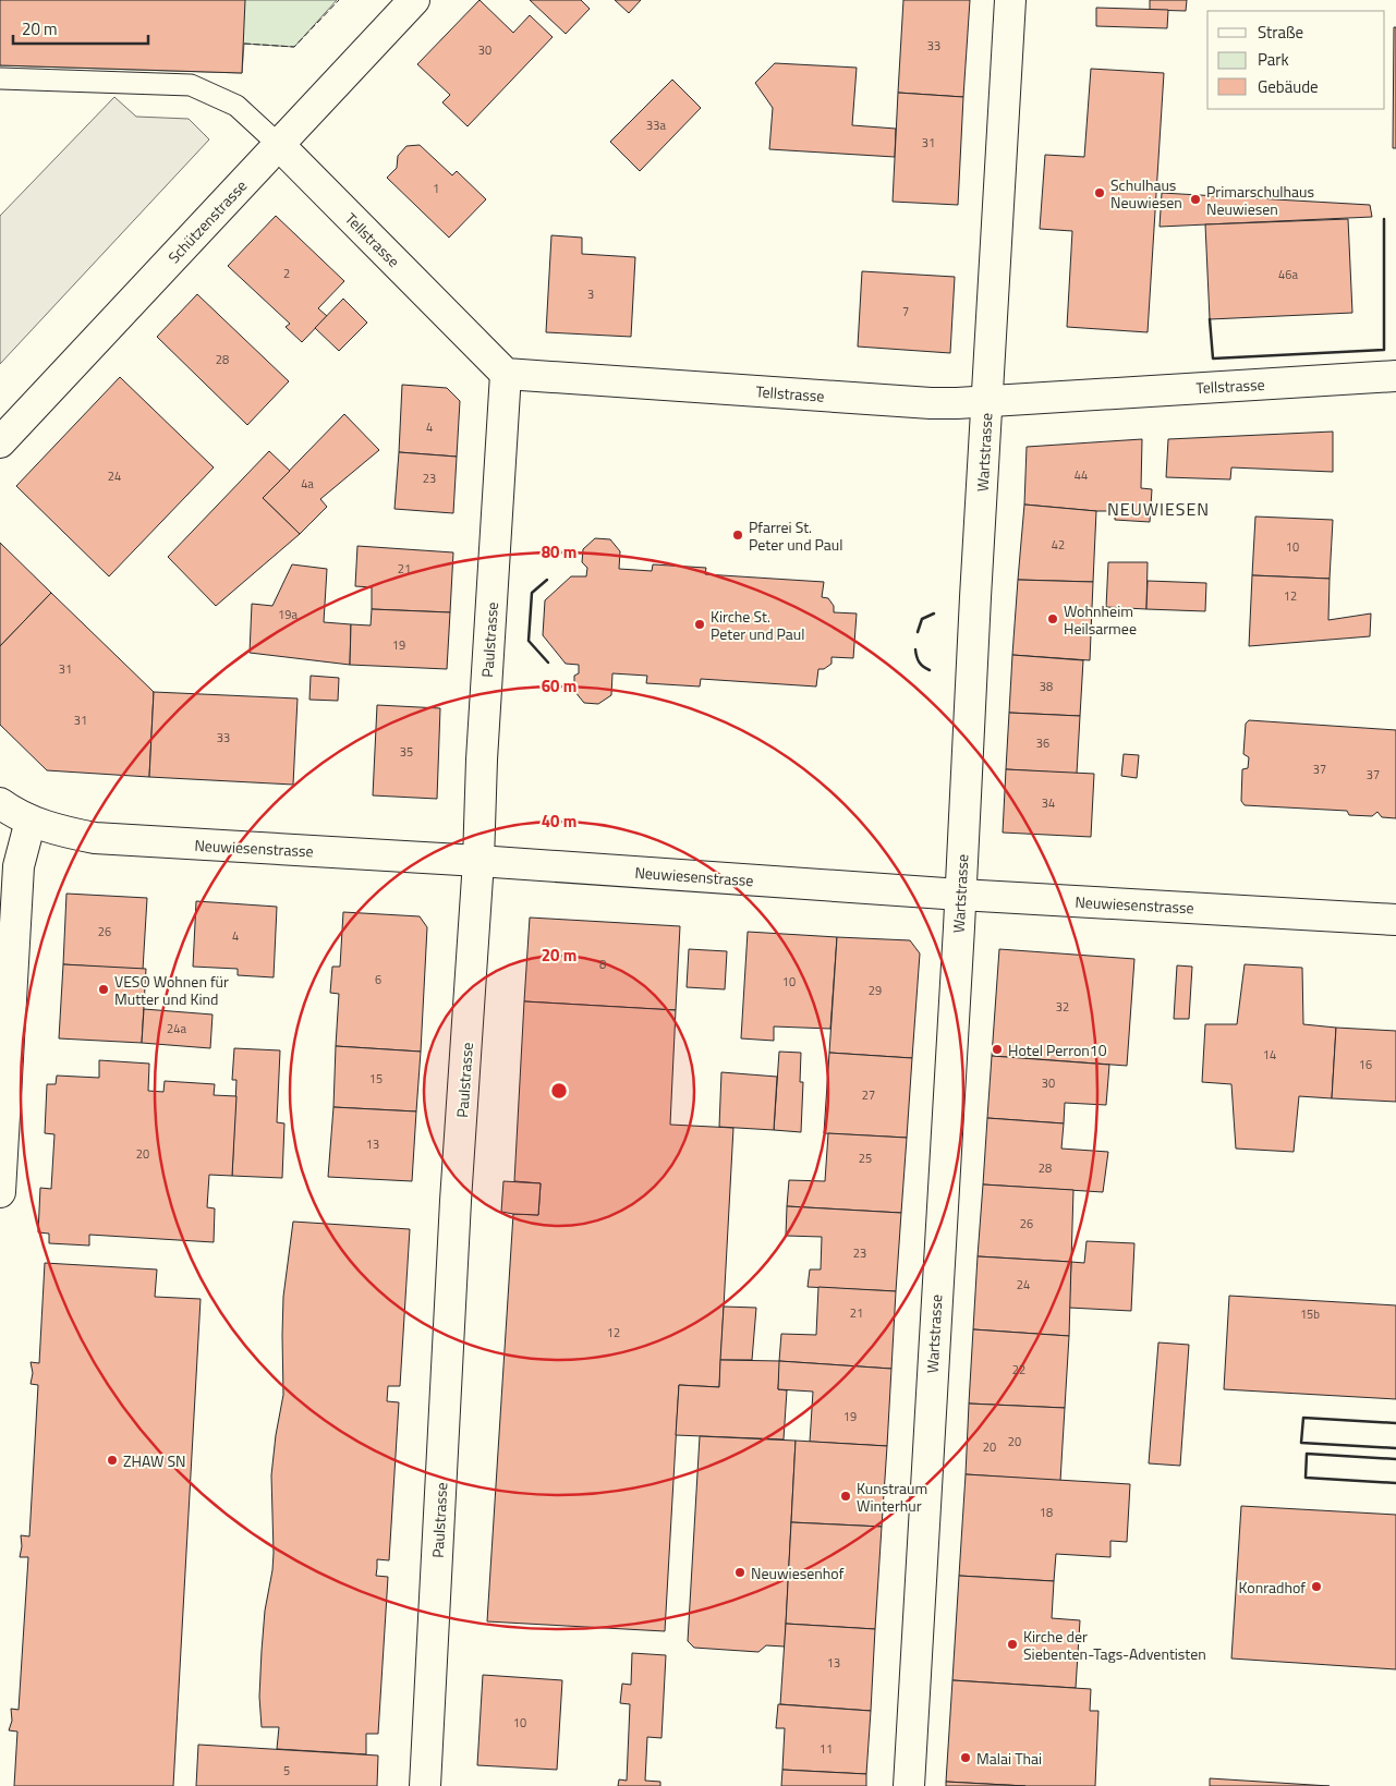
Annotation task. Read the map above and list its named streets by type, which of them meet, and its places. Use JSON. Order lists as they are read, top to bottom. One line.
{"streets":{"street":["Schützenstrasse","Tellstrasse","Wartstrasse","Paulstrasse","Neuwiesenstrasse"]},"crossings":[["Schützenstrasse","Tellstrasse"],["Tellstrasse","Wartstrasse"],["Tellstrasse","Paulstrasse"],["Wartstrasse","Neuwiesenstrasse"],["Paulstrasse","Neuwiesenstrasse"]],"districts":["NEUWIESEN"],"places":["Schulhaus Neuwiesen","Primarschulhaus Neuwiesen","Pfarrei St. Peter und Paul","Wohnheim Heilsarmee","Kirche St. Peter und Paul","VESO Wohnen für Mutter und Kind","Hotel Perron10","ZHAW SN","Kunstraum Winterhur","Neuwiesenhof","Konradhof","Kirche der Siebenten-Tags-Adventisten","Malai Thai"],"house_numbers":["33","30","33a","31","1","2","46a","3","7","28","4","44","24","23","4a","42","10","21","12","19a","19","31","38","31","33","36","35","37","37","34","26","4","8","6","10","29","32","24a","14","16","15","30","27","13","20","25","28","26","23","24","21","15b","12","22","19","20","20","18","13","10","11","5"],"legend":["Straße","Park","Gebäude"],"scale_bar":"20 m","rings":["80 m","60 m","40 m","20 m"]}
